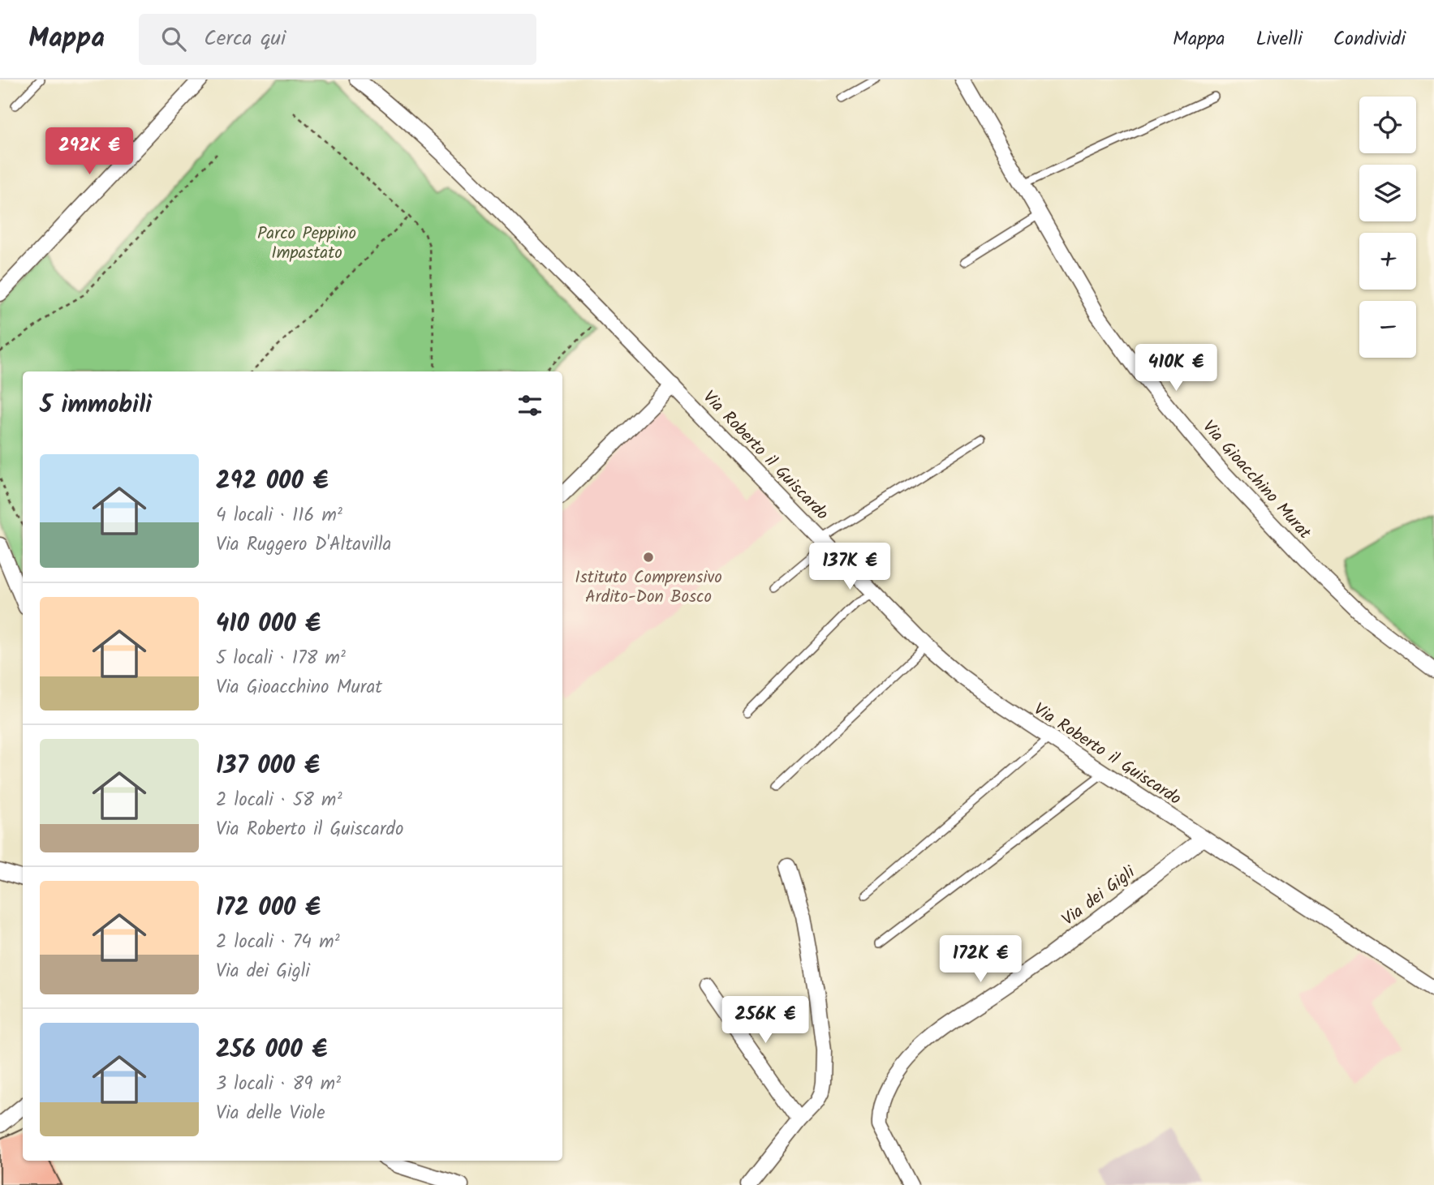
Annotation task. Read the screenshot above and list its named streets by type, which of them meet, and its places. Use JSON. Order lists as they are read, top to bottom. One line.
{"streets":{"street":["Via Roberto il Guiscardo","Via Gioacchino Murat","Via dei Gigli"]},"crossings":[["Via Roberto il Guiscardo","Via dei Gigli"]],"parks":["Parco Peppino Impastato"],"places":["Istituto Comprensivo Ardito-Don Bosco"],"page":{"header":"Mappa","search":"Cerca qui","nav":["Mappa","Livelli","Condividi"],"map_buttons":["+","−"],"price":["292K €","410K €","137K €","172K €","256K €"],"heading":"5 immobili","list":[{"name":"292 000 €","note":"4 locali · 116 m² · Via Ruggero D'Altavilla"},{"name":"410 000 €","note":"5 locali · 178 m² · Via Gioacchino Murat"},{"name":"137 000 €","note":"2 locali · 58 m² · Via Roberto il Guiscardo"},{"name":"172 000 €","note":"2 locali · 74 m² · Via dei Gigli"},{"name":"256 000 €","note":"3 locali · 89 m² · Via delle Viole"}]}}
